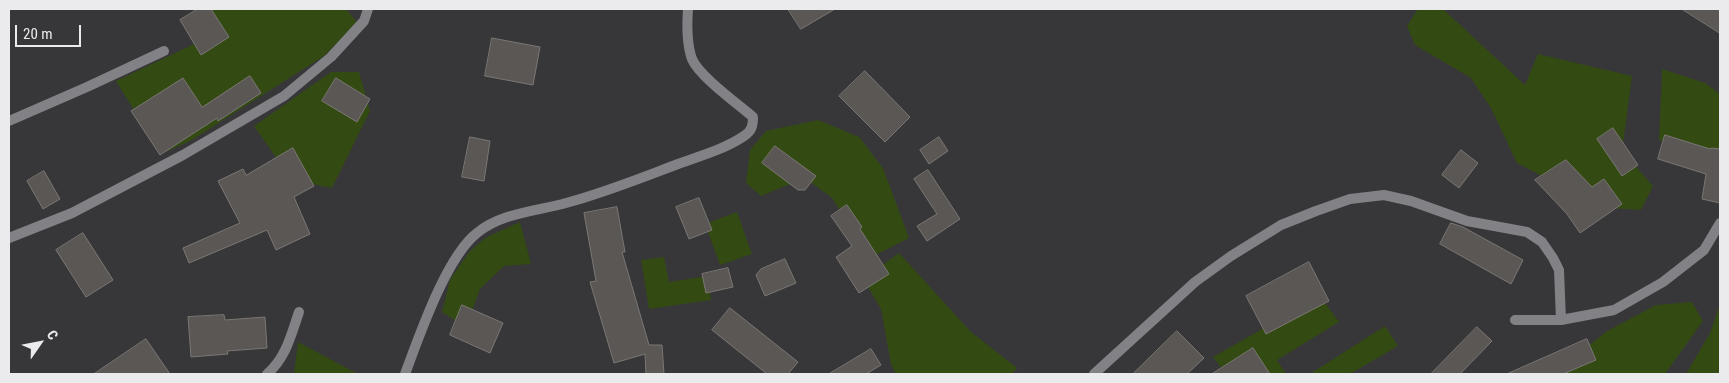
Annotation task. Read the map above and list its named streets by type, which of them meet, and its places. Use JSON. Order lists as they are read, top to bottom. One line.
{"scale_bar":"20 m","north":"top right"}
